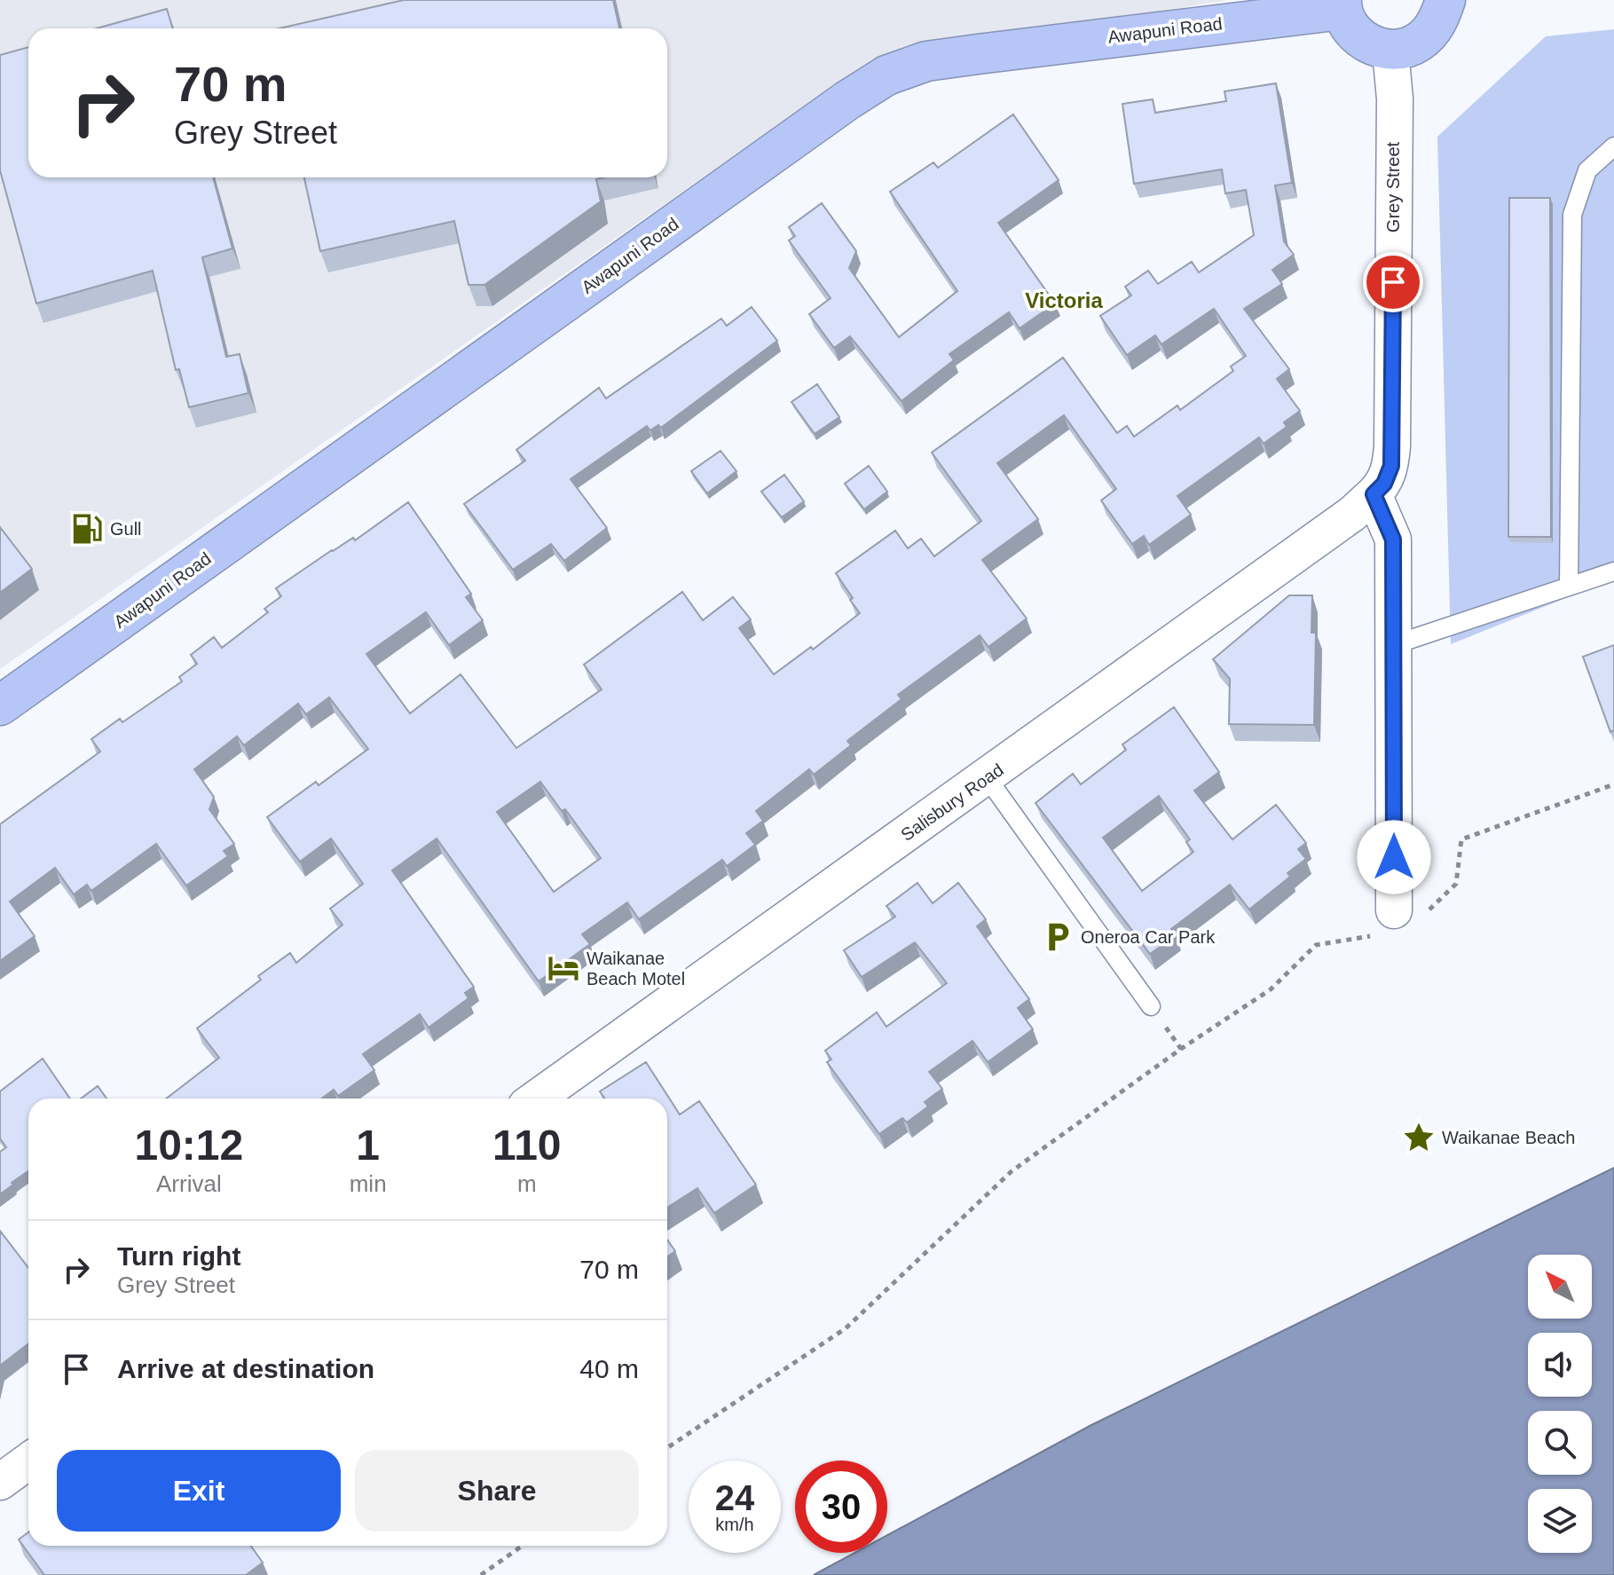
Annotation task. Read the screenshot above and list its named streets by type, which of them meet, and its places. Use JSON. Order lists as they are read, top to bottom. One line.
{"streets":{"highway":["Awapuni Road"],"street":["Grey Street","Salisbury Road"]},"crossings":[["Grey Street","Salisbury Road"]],"districts":["Victoria"],"places":{"fuel station":["Gull"],"parking":["Oneroa Car Park"],"hotel":["Waikanae Beach Motel"],"place":["Waikanae Beach"]},"north":"top left","page":{"turn":["70 m","Grey Street"],"eta":["10:12","Arrival","1","min","110","m"],"list":[{"name":"Turn right","note":"Grey Street","value":"70 m"},{"name":"Arrive at destination","value":"40 m"}],"buttons":["Exit","Share"],"speed":"24 km/h","limit":"30"}}
